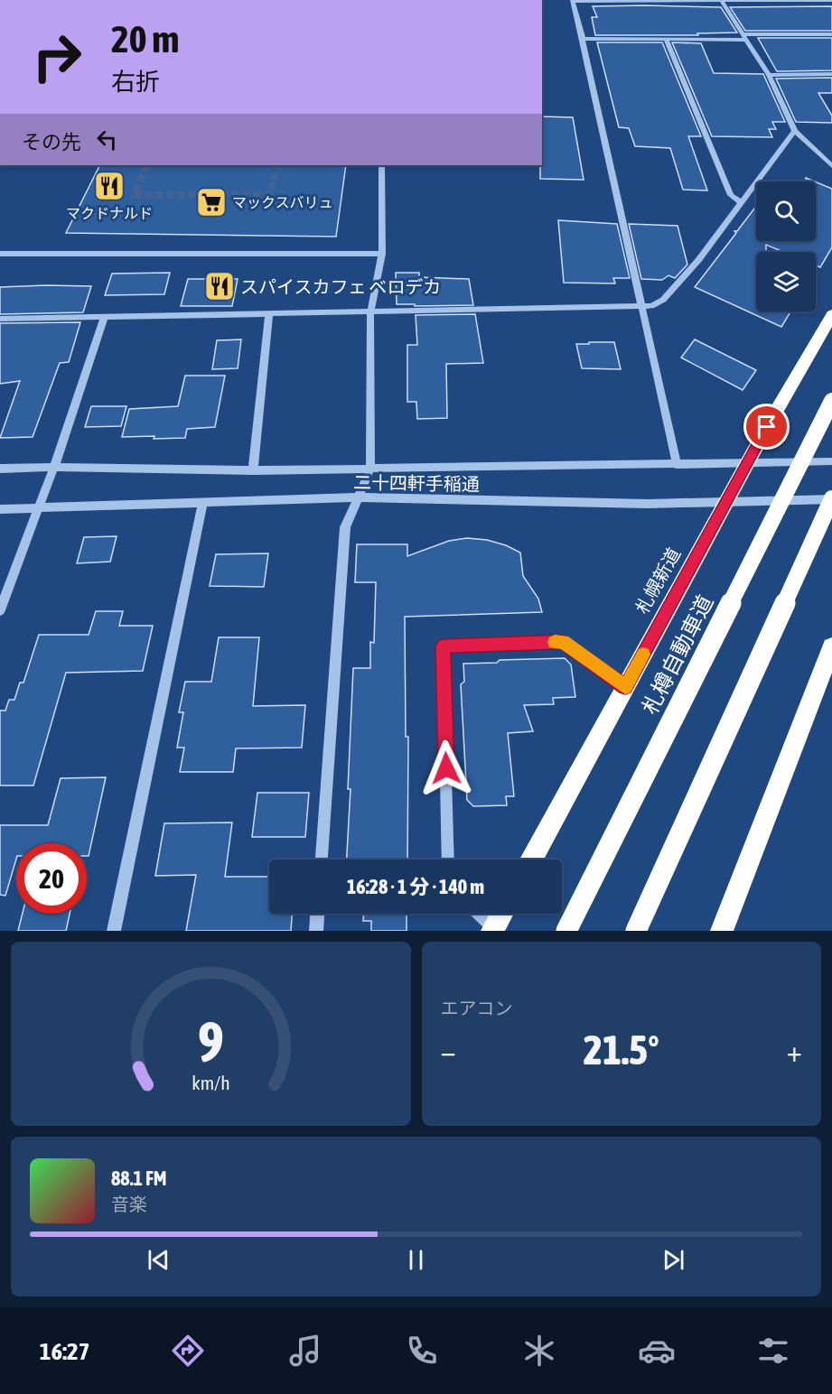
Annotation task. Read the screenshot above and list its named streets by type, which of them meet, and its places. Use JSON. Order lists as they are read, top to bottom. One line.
{"streets":{"highway":["札幌新道","札樽自動車道"],"street":["二十四軒手稲通"]},"crossings":[["二十四軒手稲通","札幌新道"]],"places":{"restaurant":["マクドナルド","スパイスカフェ ベロデカ"],"supermarket":["マックスバリュ"]},"page":{"turn":["20 m","右折"],"then":"その先","limit":"20","trip":"16:28 · 1 分 · 140 m","tile":"エアコン","heat":["−","21.5°","+"],"song":["88.1 FM","音楽"],"tabs":"16:27","gauge":["9","km/h"]}}
